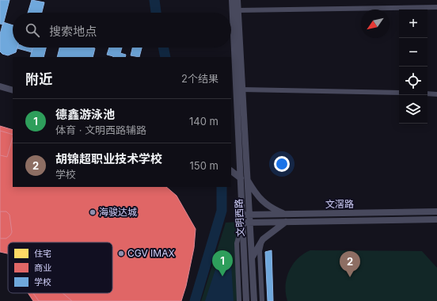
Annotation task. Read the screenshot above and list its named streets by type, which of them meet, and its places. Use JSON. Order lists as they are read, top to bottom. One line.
{"streets":{"street":["文滘路","文明西路"]},"crossings":[["文滘路","文明西路"]],"places":["海骏达城","CGV IMAX"],"legend":["住宅","商业","学校"],"north":"bottom left","page":{"map_buttons":["+","−"],"search":"搜索地点","heading":["附近","2个结果"],"list":[{"mark":"1","name":"德鑫游泳池","note":"体育 · 文明西路辅路","value":"140 m"},{"mark":"2","name":"胡锦超职业技术学校","note":"学校","value":"150 m"}],"pins":["1","2"]}}
